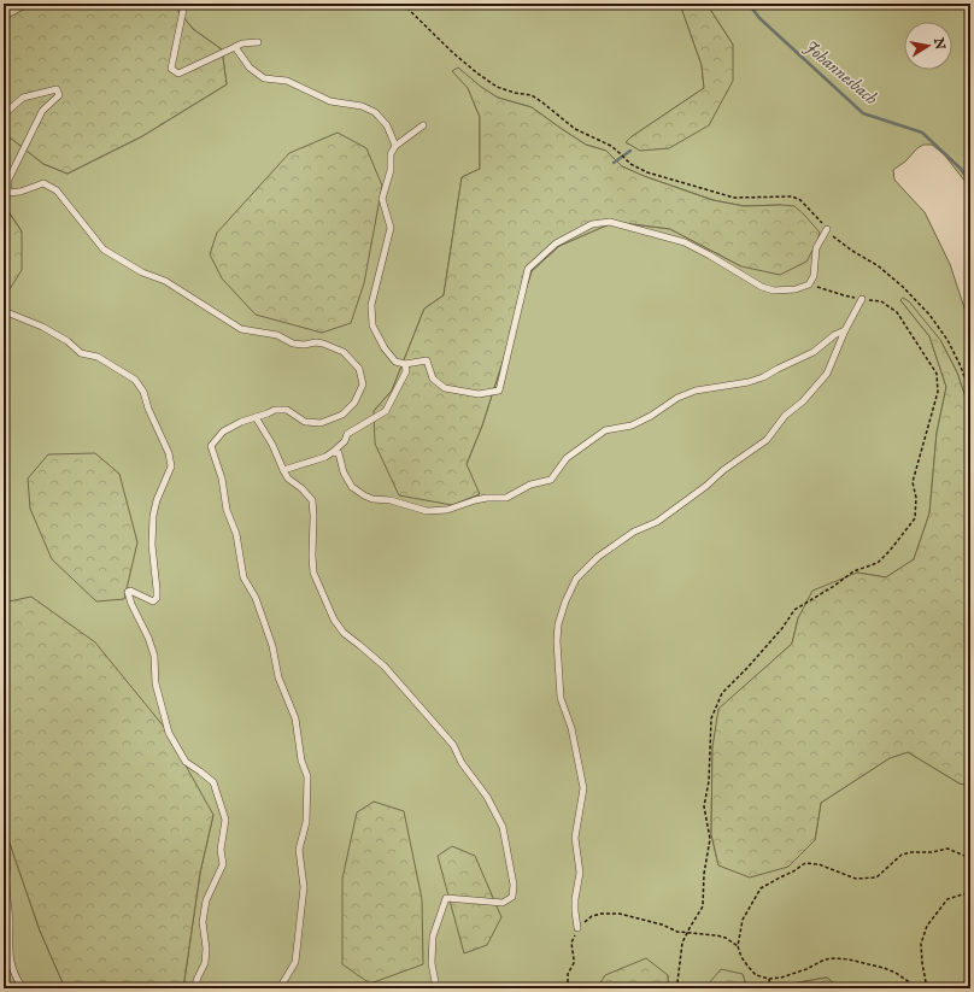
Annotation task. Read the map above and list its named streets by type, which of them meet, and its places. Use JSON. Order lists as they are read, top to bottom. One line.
{"water":["Johannesbach"],"north":"right"}
